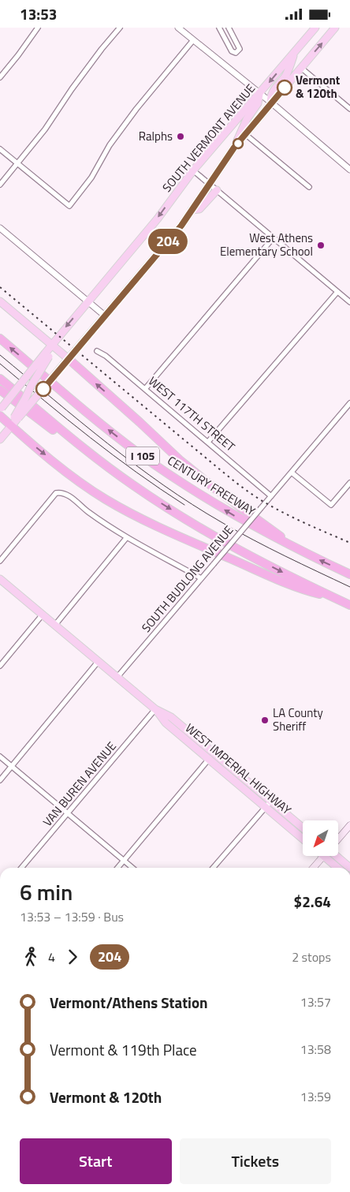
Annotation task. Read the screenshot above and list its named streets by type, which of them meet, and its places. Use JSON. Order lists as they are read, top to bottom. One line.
{"streets":{"highway":["I 105","CENTURY FREEWAY"],"main road":["SOUTH VERMONT AVENUE","WEST IMPERIAL HIGHWAY"],"street":["WEST 117TH STREET","SOUTH BUDLONG AVENUE","VAN BUREN AVENUE"]},"crossings":[["WEST 117TH STREET","SOUTH BUDLONG AVENUE"],["SOUTH BUDLONG AVENUE","WEST IMPERIAL HIGHWAY"],["WEST IMPERIAL HIGHWAY","VAN BUREN AVENUE"]],"places":["Vermont & 120th","Ralphs","West Athens Elementary School","LA County Sheriff"],"lines":["bus line 204"],"north":"bottom left","page":{"status":"13:53","on_map":"204","heading":["6 min","13:53 – 13:59 · Bus","$2.64"],"legs":["4","204","2 stops"],"list":[{"name":"Vermont/Athens Station","value":"13:57"},{"name":"Vermont & 119th Place","value":"13:58"},{"name":"Vermont & 120th","value":"13:59"}],"buttons":["Start","Tickets"]}}
